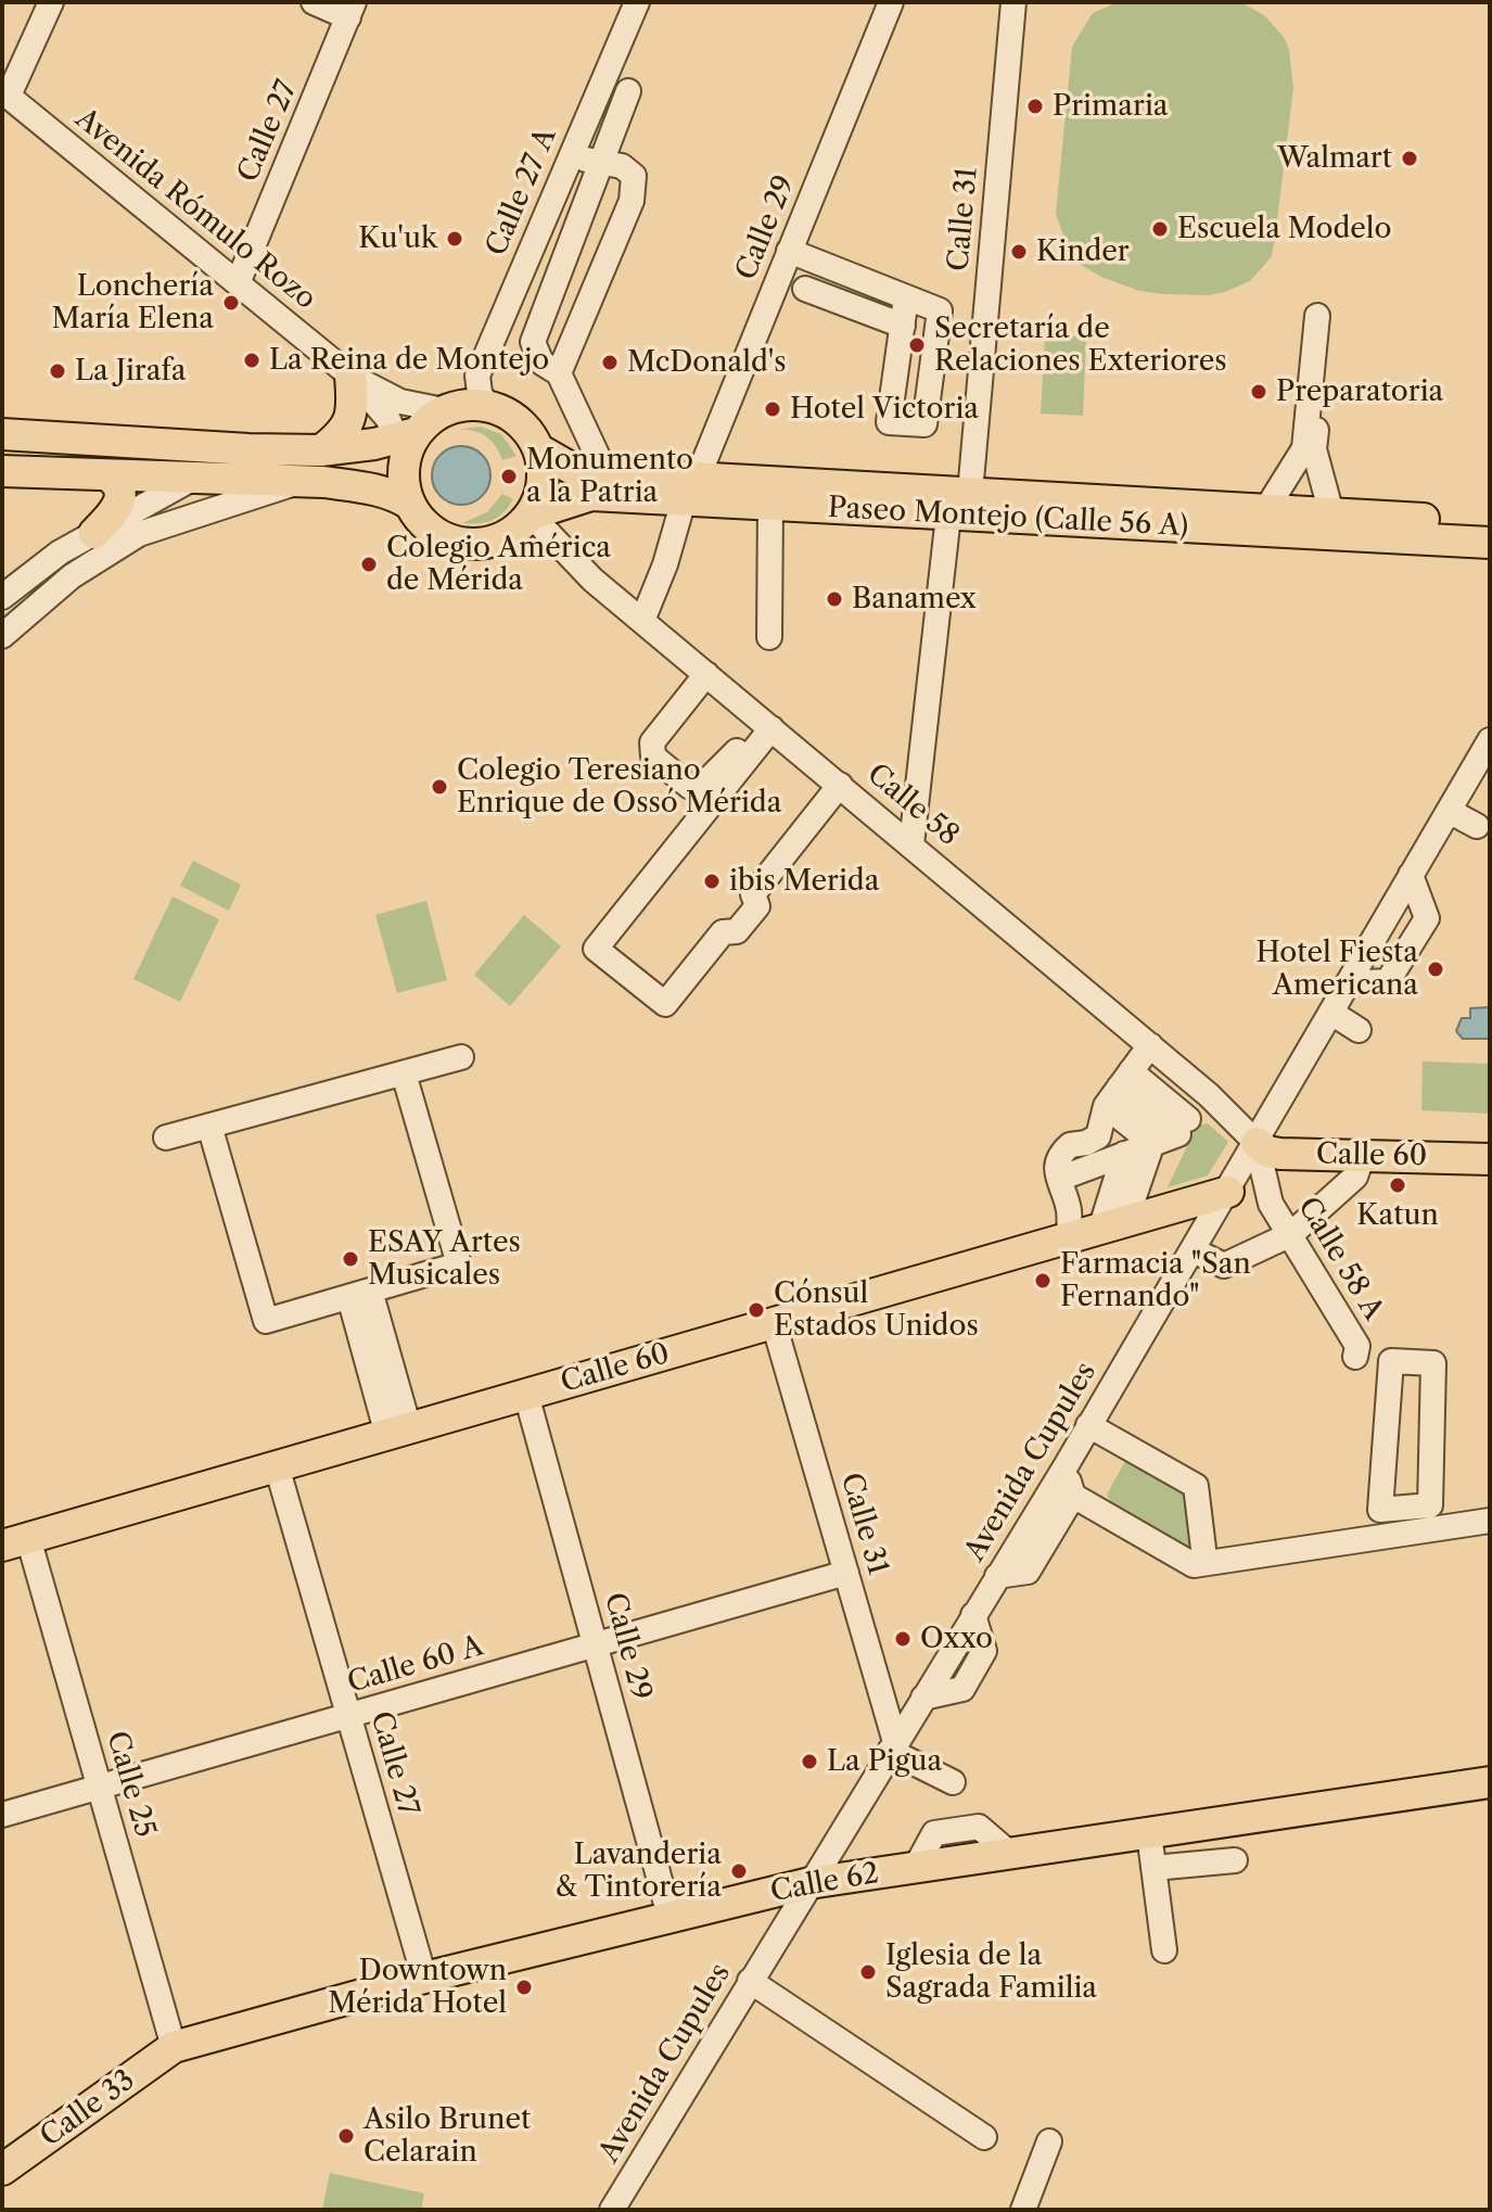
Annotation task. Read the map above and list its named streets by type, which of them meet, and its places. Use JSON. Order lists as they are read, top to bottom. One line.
{"streets":{"main road":["Paseo Montejo (Calle 56 A)","Calle 60","Calle 62","Calle 33"],"street":["Calle 27","Calle 27 A","Avenida Rómulo Rozo","Calle 31","Calle 29","Calle 58","Calle 58 A","Avenida Cupules","Calle 60 A","Calle 25"]},"crossings":[["Calle 27","Avenida Rómulo Rozo"],["Calle 27","Calle 60"],["Calle 27","Calle 60 A"],["Calle 27","Calle 62"],["Calle 27 A","Avenida Rómulo Rozo"],["Calle 27 A","Paseo Montejo (Calle 56 A)"],["Calle 27 A","Calle 58"],["Avenida Rómulo Rozo","Paseo Montejo (Calle 56 A)"],["Avenida Rómulo Rozo","Calle 58"],["Calle 31","Paseo Montejo (Calle 56 A)"],["Calle 31","Calle 60"],["Calle 31","Avenida Cupules"],["Calle 31","Calle 60 A"],["Calle 29","Paseo Montejo (Calle 56 A)"],["Calle 29","Calle 58"],["Calle 29","Calle 60"],["Calle 29","Calle 60 A"],["Calle 29","Calle 62"],["Paseo Montejo (Calle 56 A)","Calle 58"],["Calle 58","Calle 60"],["Calle 58","Calle 58 A"],["Calle 58","Avenida Cupules"],["Calle 60","Calle 58 A"],["Calle 60","Avenida Cupules"],["Calle 60","Calle 25"],["Calle 58 A","Avenida Cupules"],["Avenida Cupules","Calle 62"],["Calle 60 A","Calle 25"],["Calle 25","Calle 62"],["Calle 25","Calle 33"],["Calle 62","Calle 33"]],"places":["Primaria","Walmart","Escuela Modelo","Ku'uk","Kinder","Lonchería María Elena","Secretaría de Relaciones Exteriores","La Reina de Montejo","McDonald's","La Jirafa","Preparatoria","Hotel Victoria","Monumento a la Patria","Colegio América de Mérida","Banamex","Colegio Teresiano Enrique de Ossó Mérida","ibis Merida","Hotel Fiesta Americana","Katun","ESAY Artes Musicales","Farmacia \"San Fernando\"","Cónsul Estados Unidos","Oxxo","La Pigua","Lavanderia & Tintorería","Iglesia de la Sagrada Familia","Downtown Mérida Hotel","Asilo Brunet Celarain"]}
